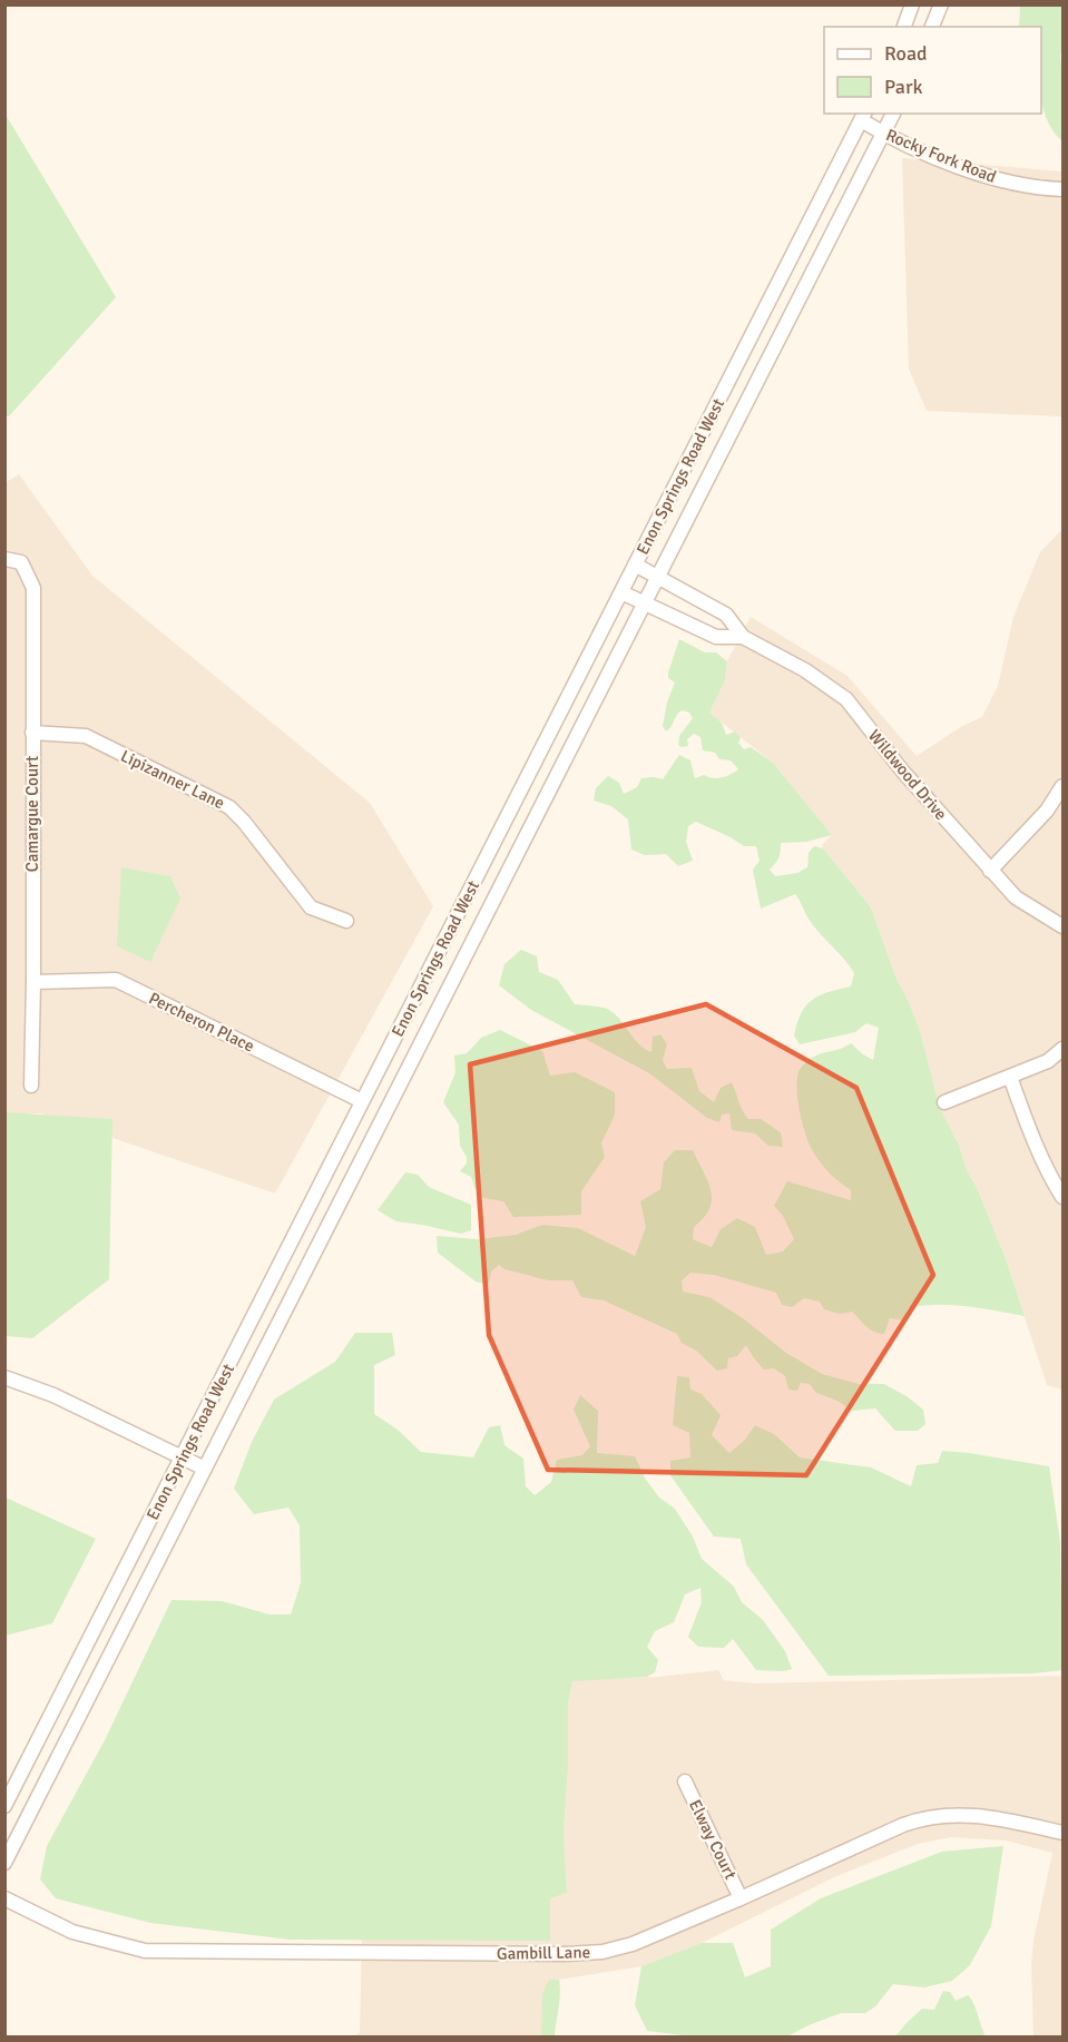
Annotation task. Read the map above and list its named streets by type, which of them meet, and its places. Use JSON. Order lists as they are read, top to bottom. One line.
{"streets":{"street":["Rocky Fork Road","Enon Springs Road West","Wildwood Drive","Lipizanner Lane","Camargue Court","Percheron Place","Elway Court","Gambill Lane"]},"crossings":[["Rocky Fork Road","Enon Springs Road West"],["Enon Springs Road West","Wildwood Drive"],["Enon Springs Road West","Percheron Place"],["Lipizanner Lane","Camargue Court"],["Camargue Court","Percheron Place"],["Elway Court","Gambill Lane"]],"legend":["Road","Park"]}
